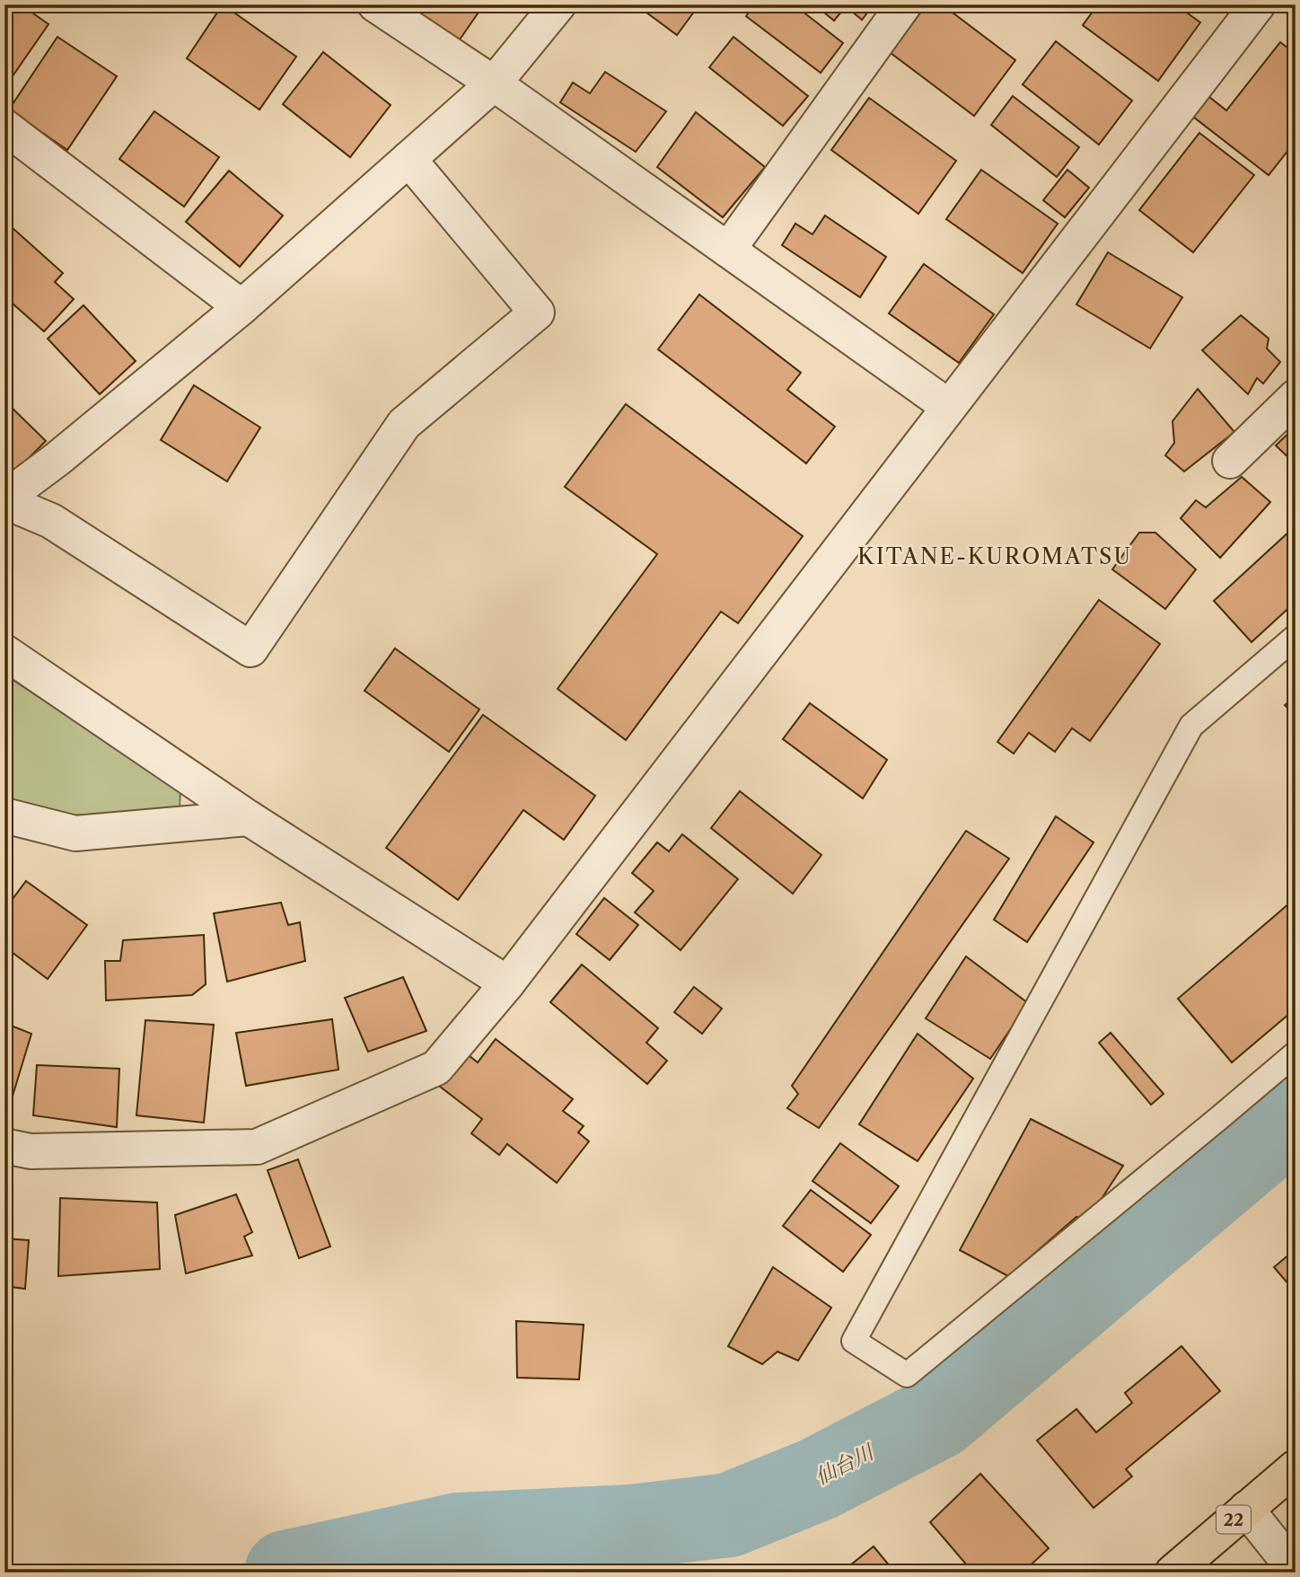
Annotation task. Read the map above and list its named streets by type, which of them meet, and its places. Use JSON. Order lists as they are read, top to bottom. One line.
{"streets":{"main road":["22"]},"districts":["KITANE-KUROMATSU"],"water":["仙台川"]}
